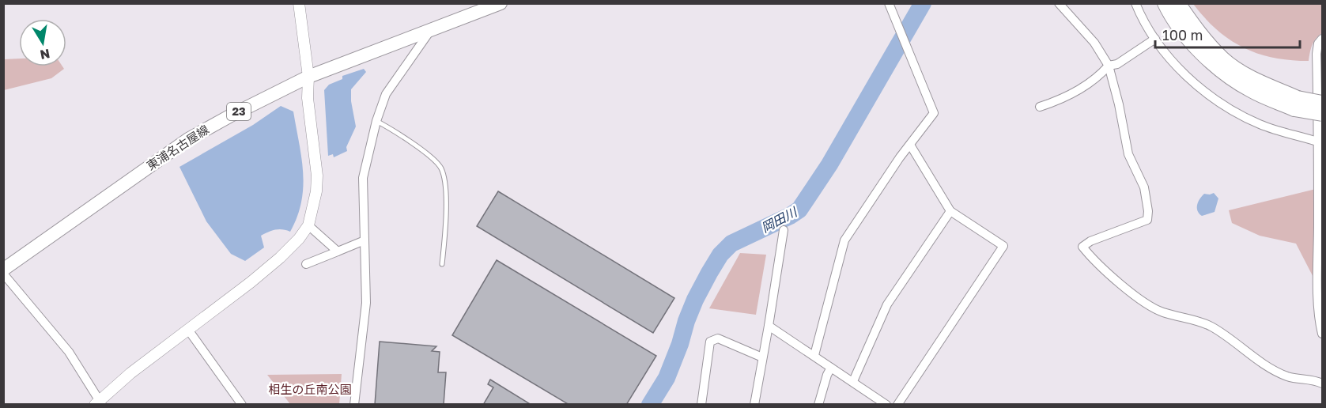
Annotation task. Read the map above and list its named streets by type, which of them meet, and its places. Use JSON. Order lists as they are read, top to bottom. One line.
{"streets":{"main road":["23","東浦名古屋線"]},"water":["岡田川"],"parks":["相生の丘南公園"],"scale_bar":"100 m","north":"bottom"}
